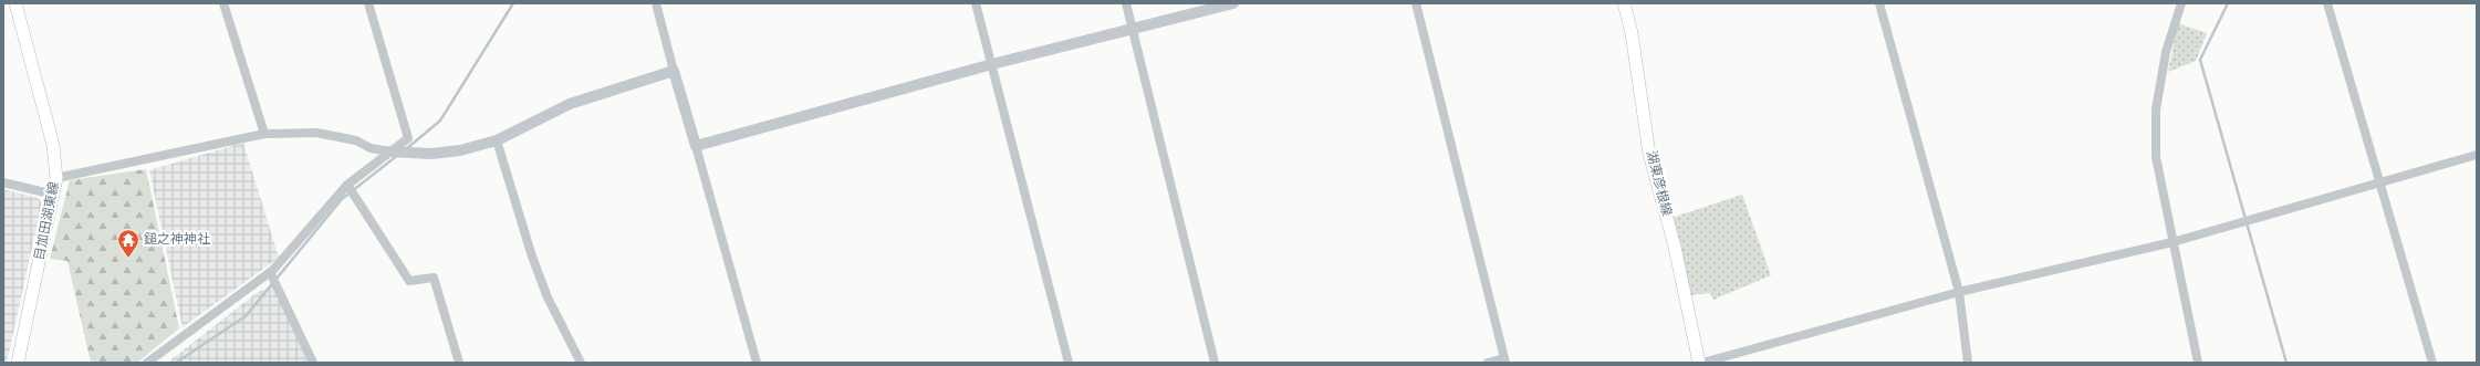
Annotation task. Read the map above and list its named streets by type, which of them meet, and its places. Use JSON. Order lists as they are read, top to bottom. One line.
{"streets":{"main road":["湖東彦根線","目加田湖東線"]},"places":{"temple":["鎚之神神社"]}}
